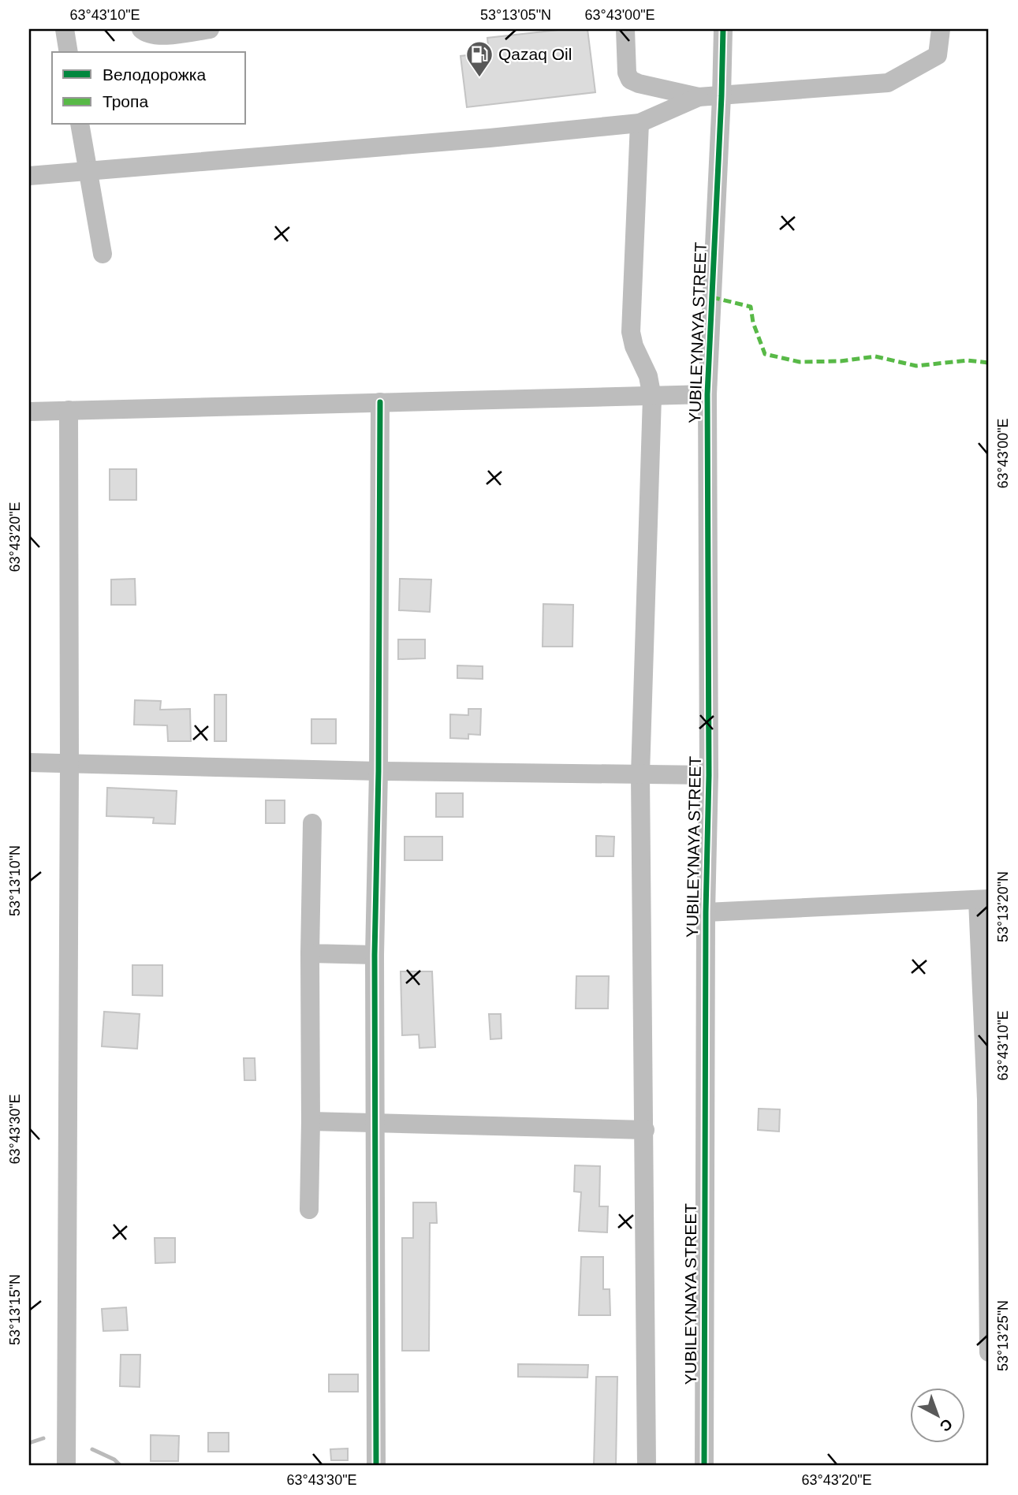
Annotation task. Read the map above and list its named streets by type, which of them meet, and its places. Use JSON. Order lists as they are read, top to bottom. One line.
{"streets":{"street":["YUBILEYNAYA STREET"]},"places":{"fuel station":["Qazaq Oil"]},"legend":["Велодорожка","Тропа"],"north":"bottom right","coordinates":["63°43'10\"E","53°13'05\"N","63°43'00\"E","63°43'20\"E","53°13'10\"N","53°13'20\"N","63°43'30\"E","53°13'15\"N","53°13'25\"N"]}
